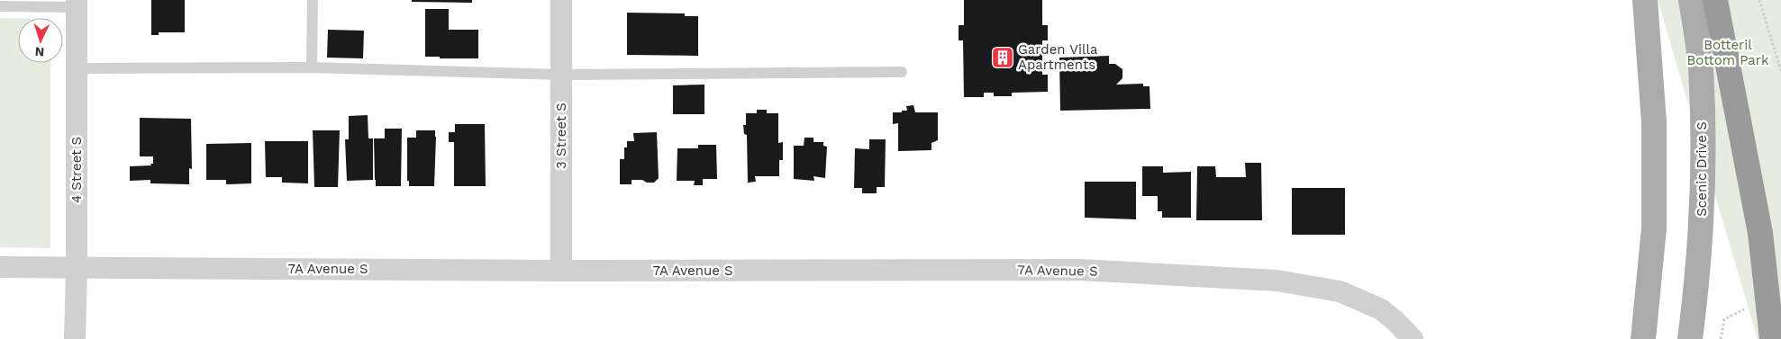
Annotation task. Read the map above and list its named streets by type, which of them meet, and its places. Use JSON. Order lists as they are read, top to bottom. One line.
{"streets":{"main road":["Scenic Drive S"],"street":["3 Street S","4 Street S","7A Avenue S"]},"crossings":[["3 Street S","7A Avenue S"],["4 Street S","7A Avenue S"]],"parks":["Botteril Bottom Park"],"places":{"building":["Garden Villa Apartments"]},"north":"bottom"}
